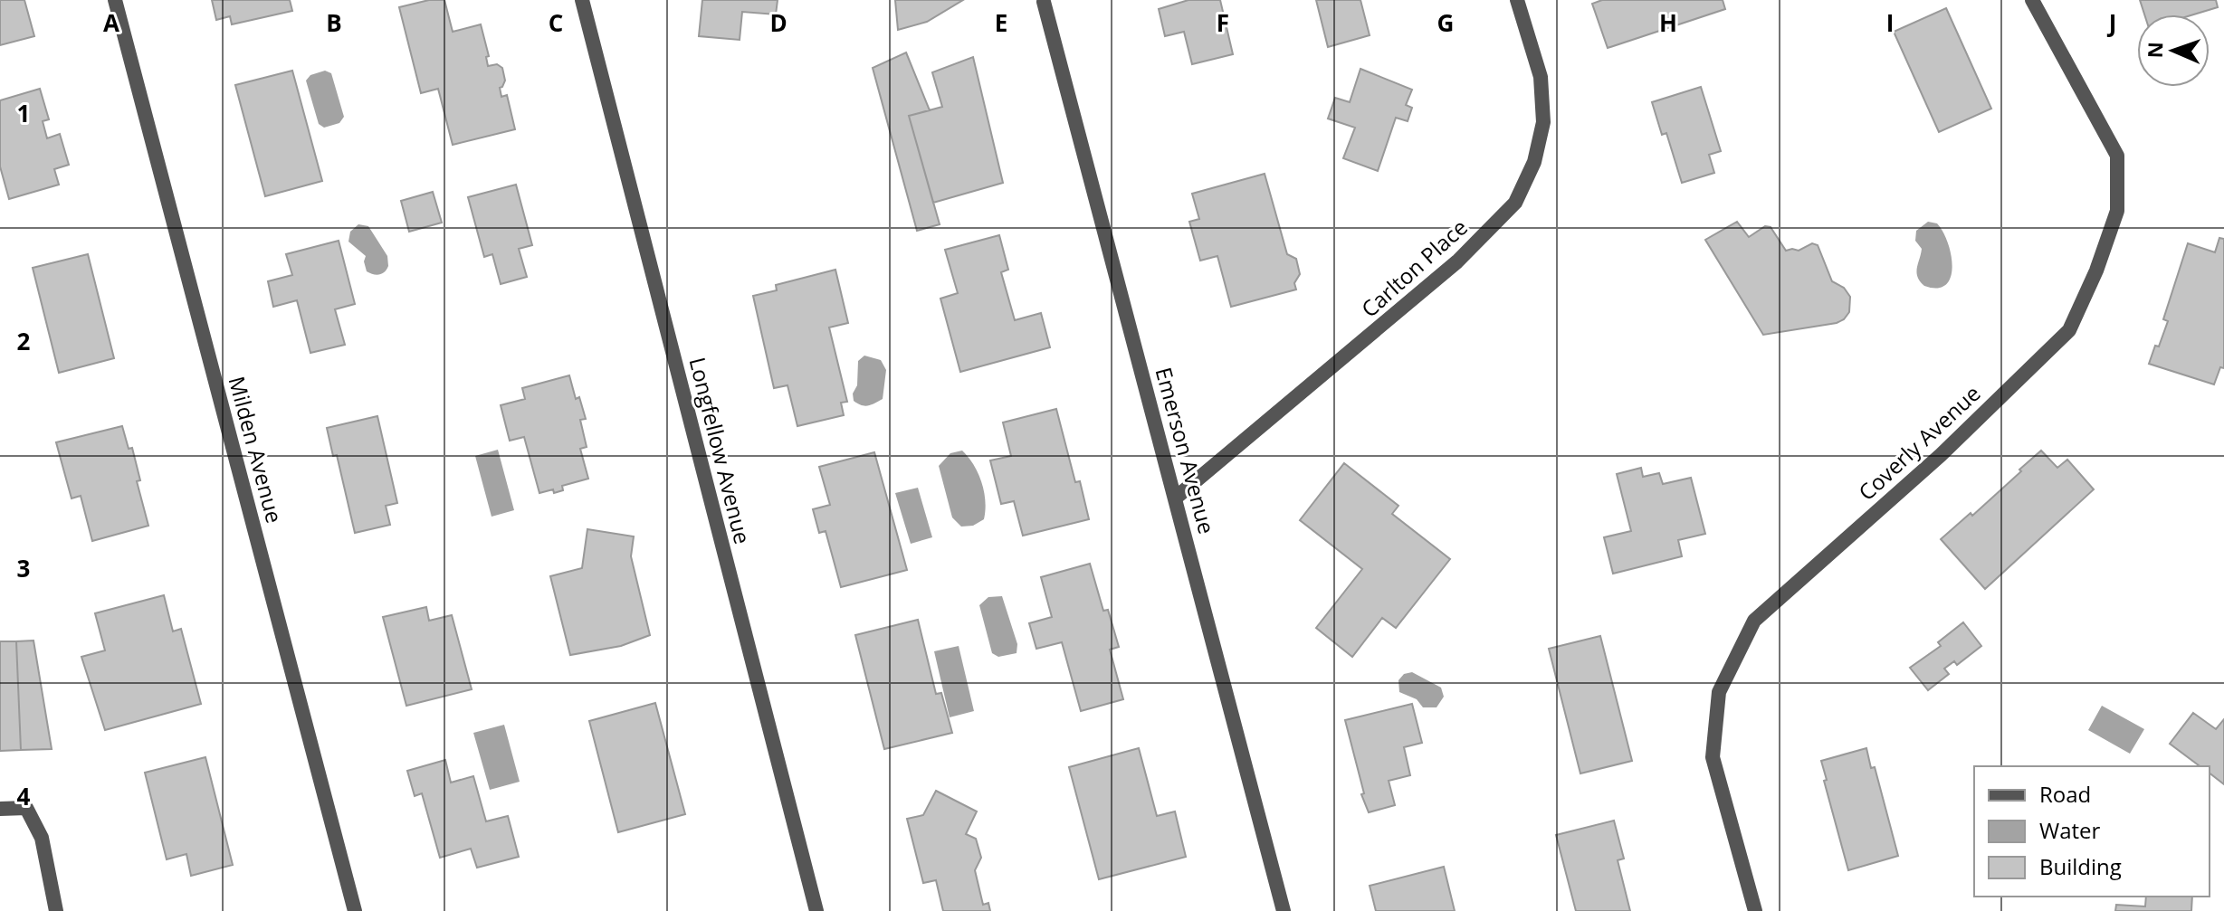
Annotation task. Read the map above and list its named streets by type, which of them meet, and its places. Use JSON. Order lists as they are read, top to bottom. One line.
{"streets":{"street":["Carlton Place","Coverly Avenue","Milden Avenue","Longfellow Avenue","Emerson Avenue"]},"crossings":[["Carlton Place","Emerson Avenue"]],"legend":["Road","Water","Building"],"north":"left","grid":{"columns":["A","B","C","D","E","F","G","H","I","J"],"rows":["1","2","3","4"]}}
